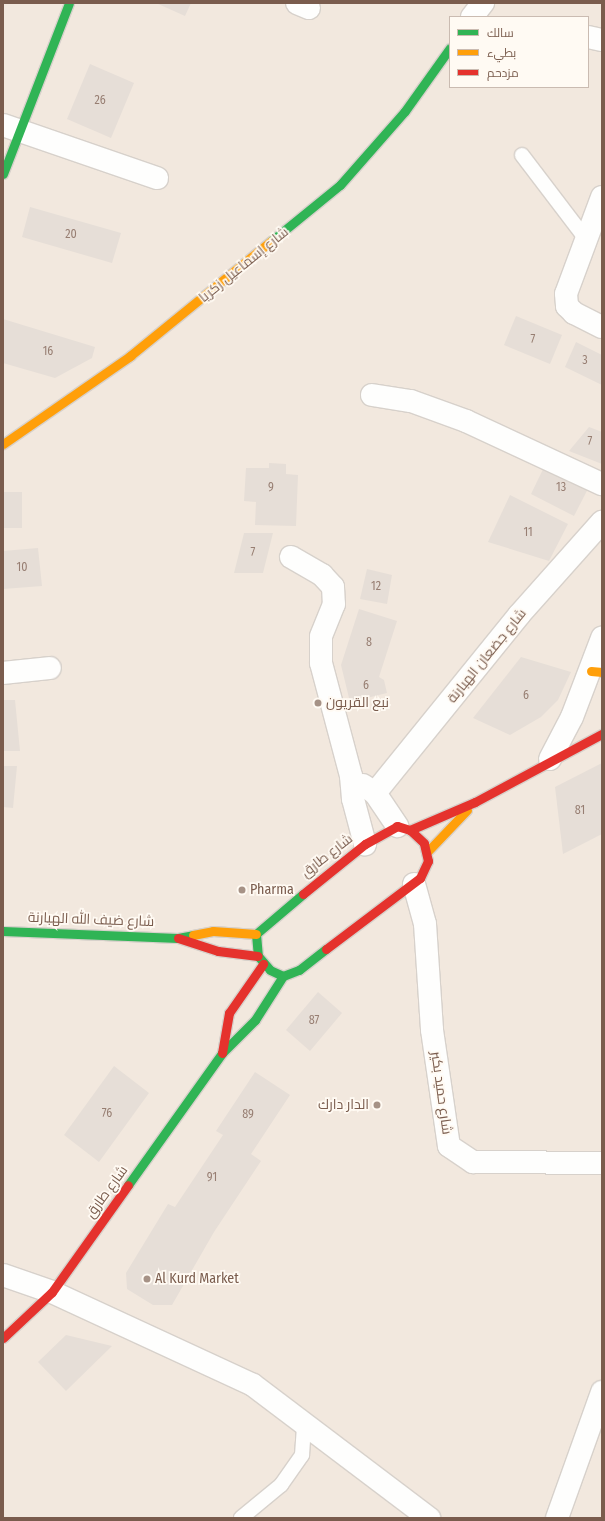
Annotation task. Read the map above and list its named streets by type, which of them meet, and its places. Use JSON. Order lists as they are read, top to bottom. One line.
{"streets":{"street":["شارع إسماعيل زكريا","شارع جضعان الهبارنة","شارع طارق","شارع ضيف الله الهبارنة","شارع حميد بكير"]},"crossings":[["شارع طارق","شارع ضيف الله الهبارنة"]],"places":["نبع القريون","Pharma","الدار دارك","Al Kurd Market"],"house_numbers":["26","20","7","16","3","7","9","13","11","7","10","12","8","6","6","81","87","76","89","91"],"legend":["سالك","بطيء","مزدحم"]}
